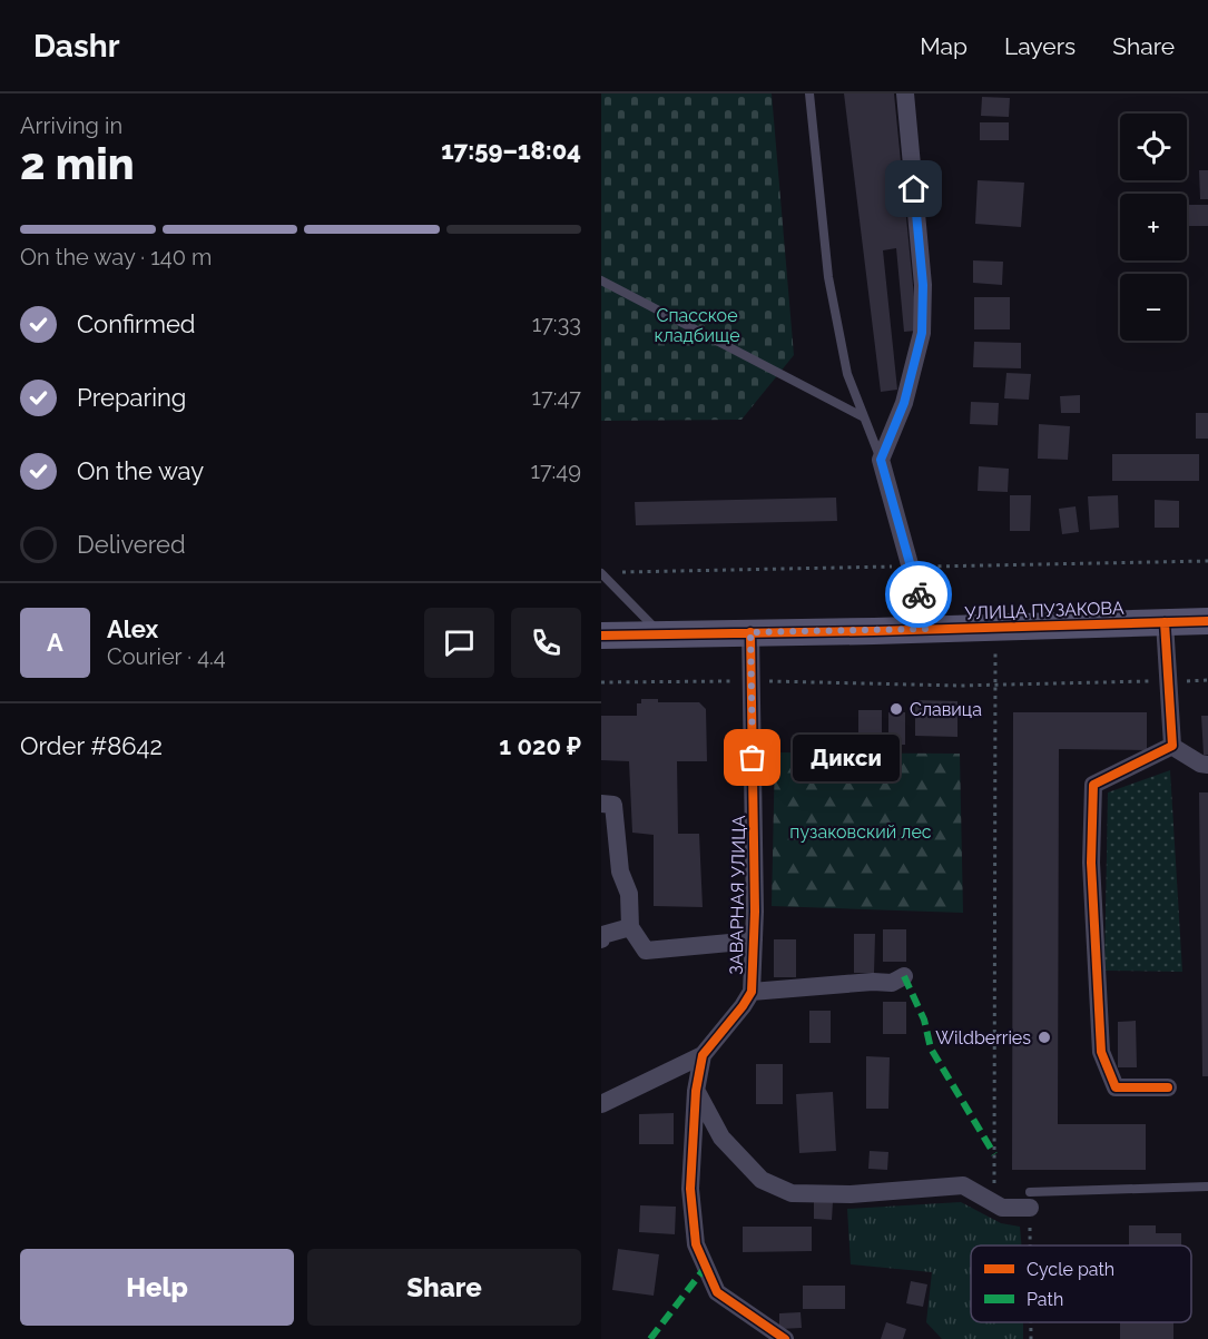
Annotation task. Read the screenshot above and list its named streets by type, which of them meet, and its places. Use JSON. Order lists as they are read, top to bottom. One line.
{"streets":{"street":["УЛИЦА ПУЗАКОВА","ЗАВАРНАЯ УЛИЦА"]},"crossings":[["УЛИЦА ПУЗАКОВА","ЗАВАРНАЯ УЛИЦА"]],"parks":["Спасское кладбище","пузаковский лес"],"places":["Славица","Дикси","Wildberries"],"legend":["Cycle path","Path"],"page":{"header":"Dashr","nav":["Map","Layers","Share"],"heading":["2 min","Arriving in","17:59–18:04"],"panel":["Alex","Courier · 4.4","Order #8642","1 020 ₽"],"map_buttons":["+","−"],"bar":"On the way · 140 m","list":[["Confirmed","17:33"],["Preparing","17:47"],["On the way","17:49"],"Delivered"],"round":"A","bubble":"Дикси","buttons":["Help","Share"]}}
